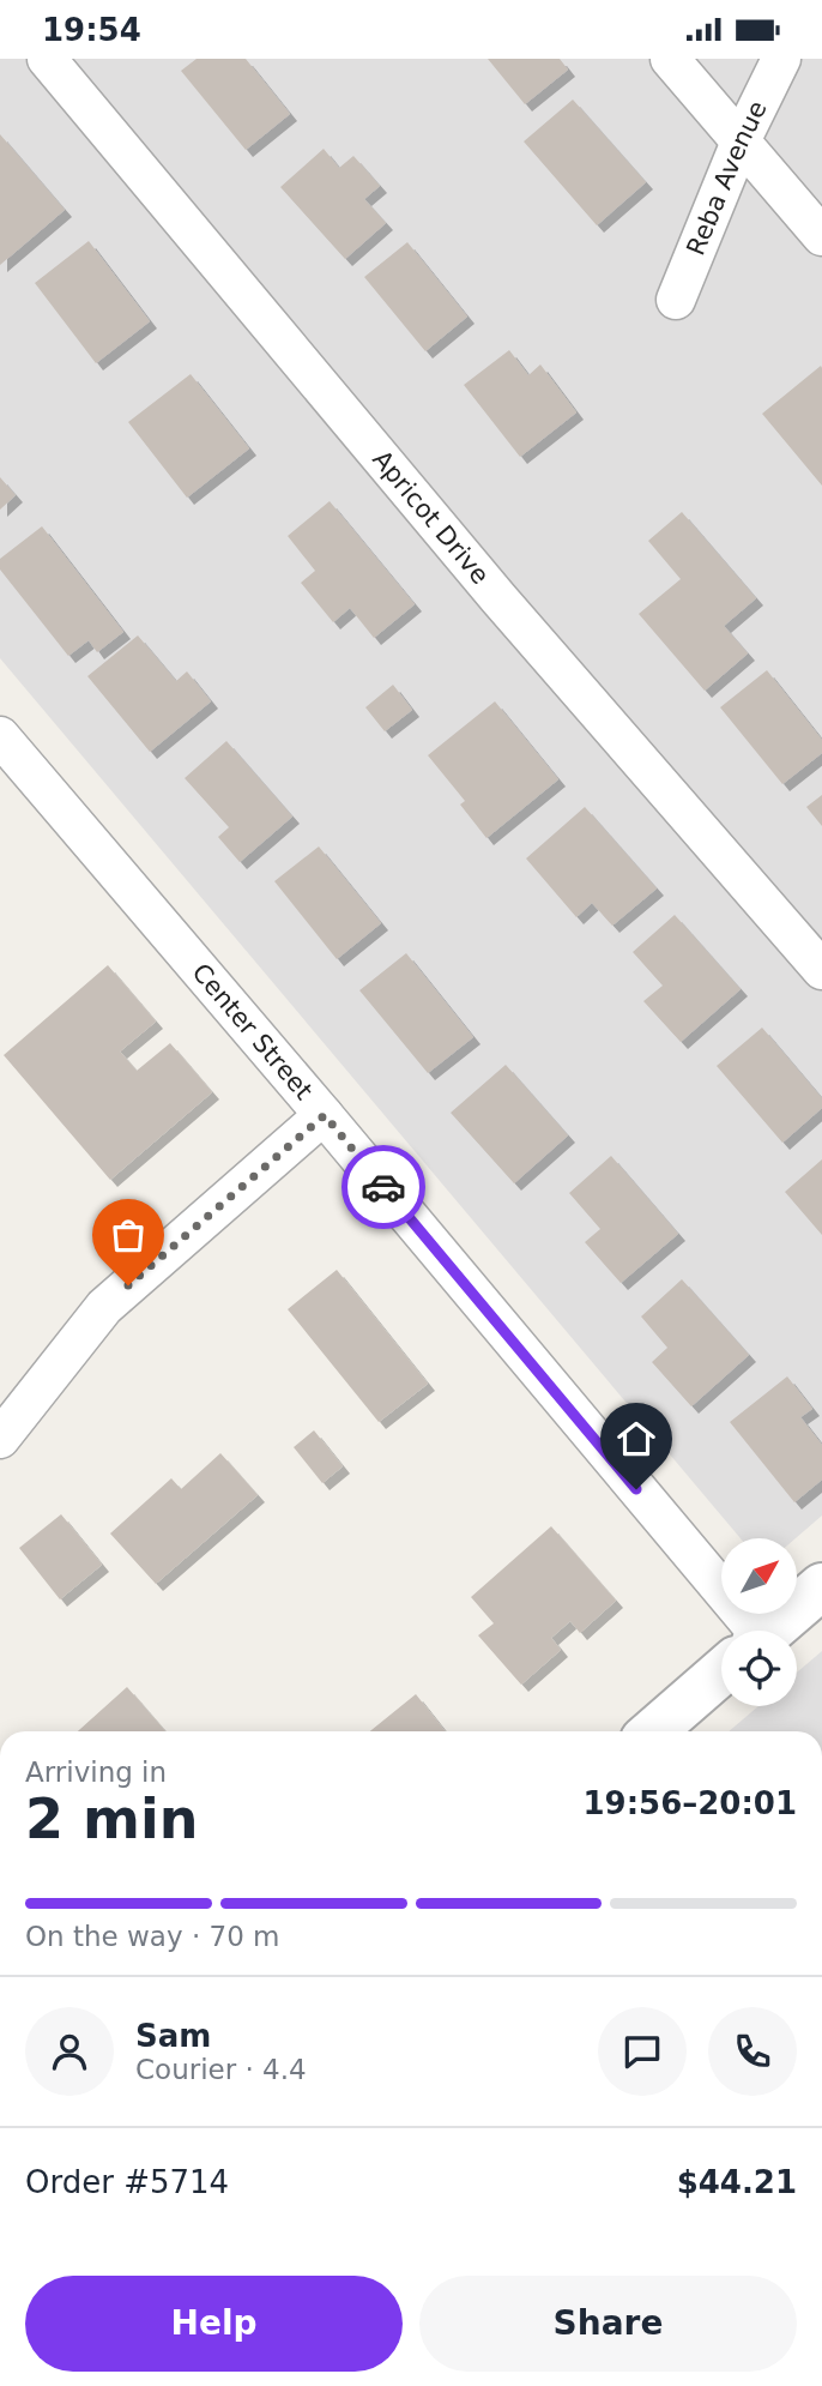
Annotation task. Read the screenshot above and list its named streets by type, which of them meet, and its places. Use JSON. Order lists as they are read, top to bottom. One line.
{"streets":{"street":["Reba Avenue","Apricot Drive","Center Street"]},"north":"top right","page":{"status":"19:54","heading":["2 min","Arriving in","19:56–20:01"],"panel":["Sam","Courier · 4.4","Order #5714","$44.21"],"bar":"On the way · 70 m","buttons":["Help","Share"]}}
